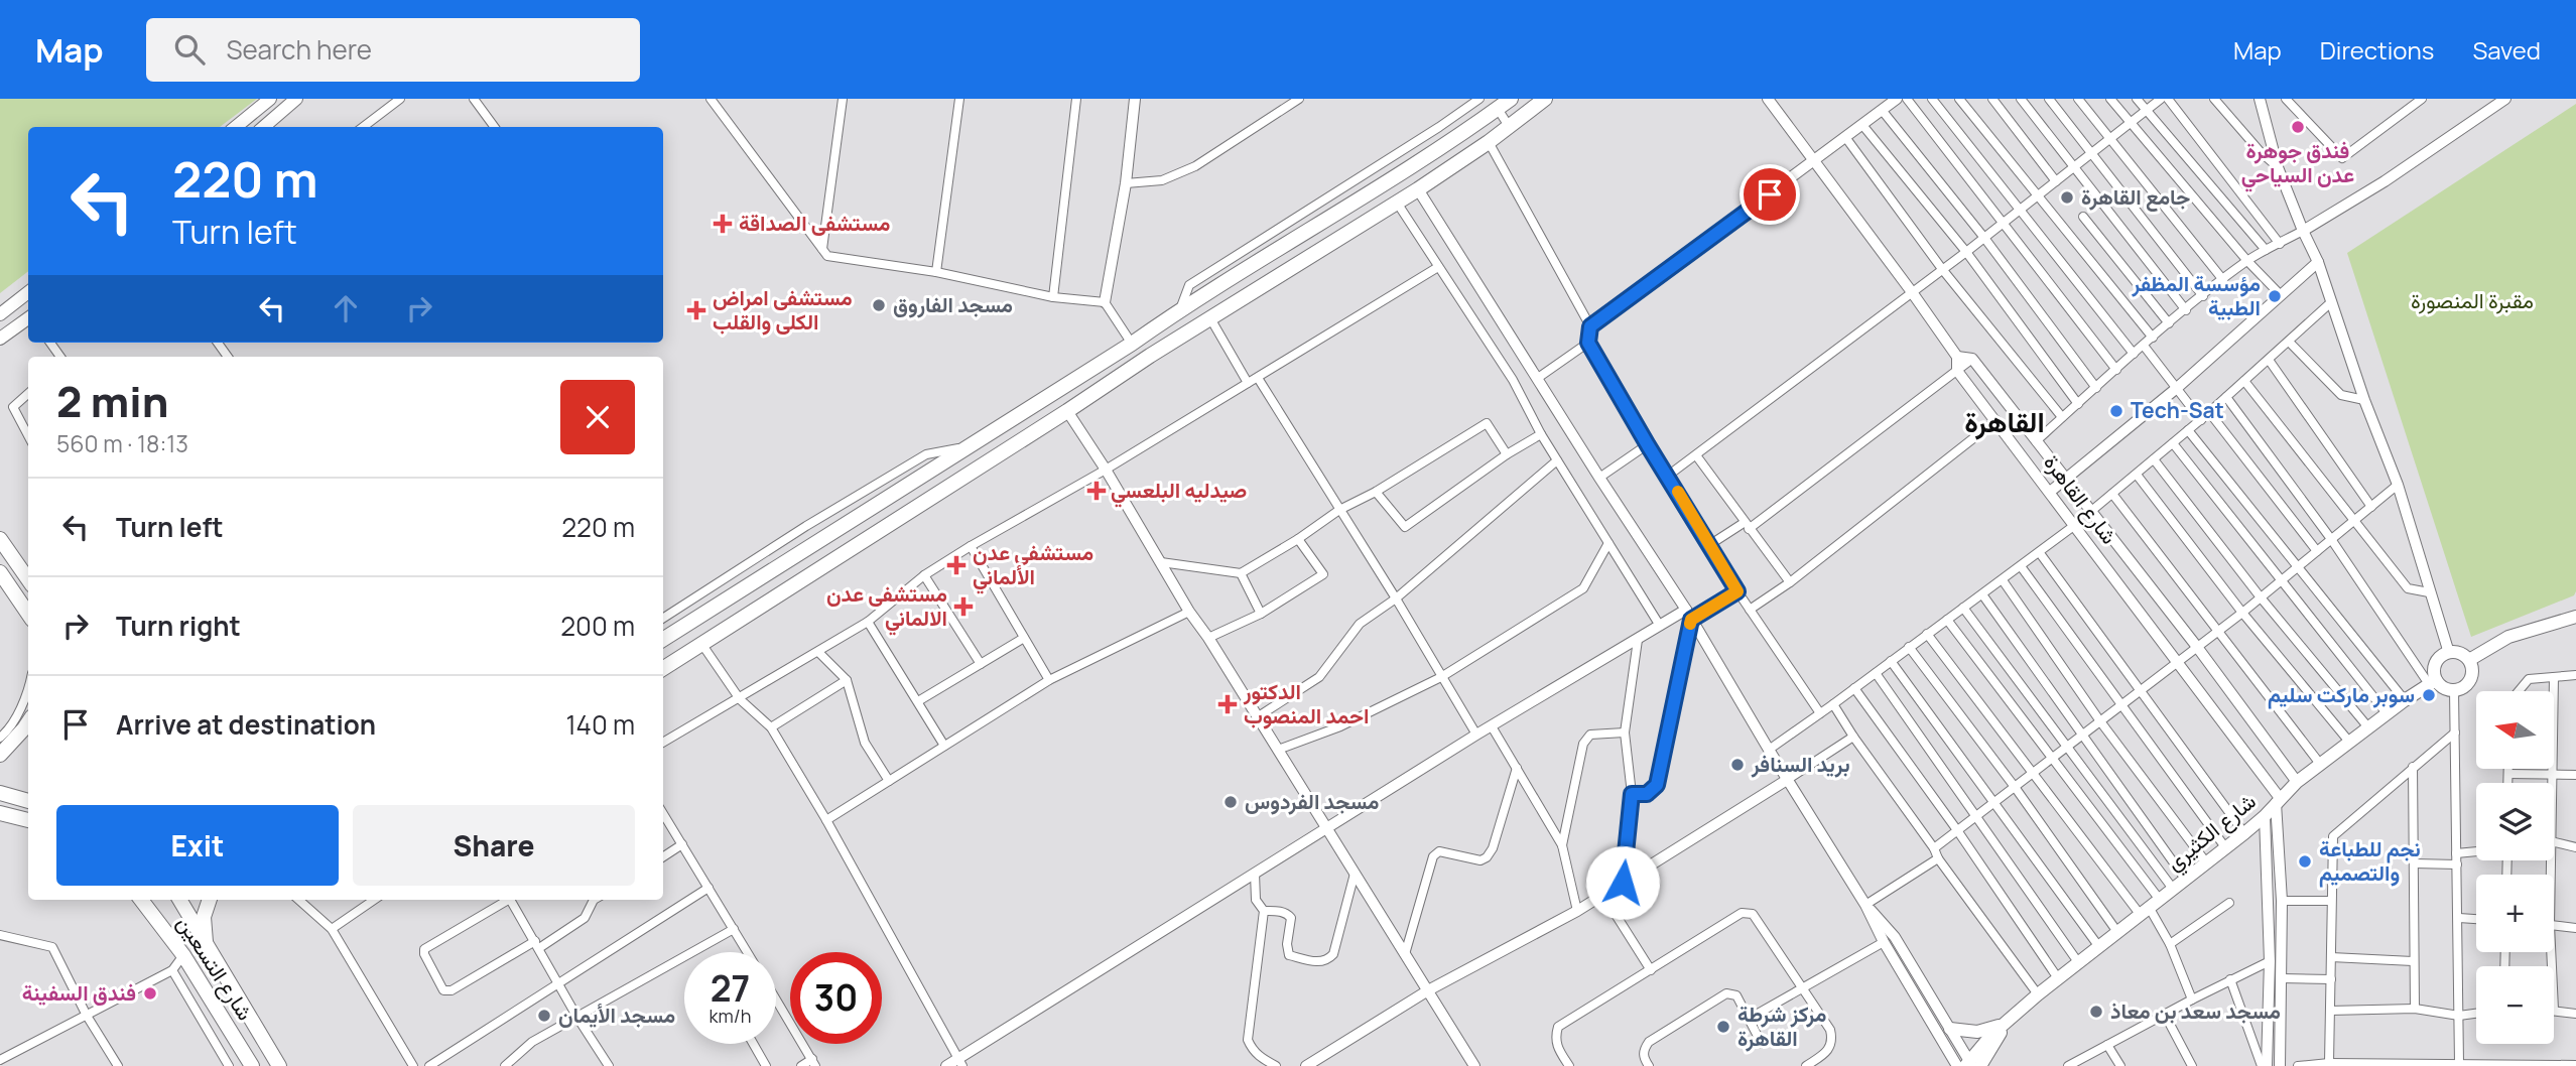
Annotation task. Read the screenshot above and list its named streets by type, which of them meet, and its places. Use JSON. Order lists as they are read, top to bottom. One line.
{"streets":{"main road":["شارع الكثيري","شارع التسعين"],"street":["شارع القاهرة"]},"crossings":[["شارع القاهرة","شارع الكثيري"]],"districts":["القاهرة"],"parks":["مقبرة المنصورة"],"places":{"other":["فندق جوهرة عدن السياحي","جامع القاهرة","مؤسسة المظفر الطبية","مسجد الفاروق","Tech-Sat","سوبر ماركت سليم","بريد السنافر","مسجد الفردوس","نجم للطباعة والتصميم","فندق السفينة","مسجد سعد بن معاذ","مسجد الأيمان","مركز شرطة القاهرة"],"health":["مستشفى الصداقة","مستشفى امراض الكلى والقلب","صيدليه البلعسي","مستشفى عدن الألماني","مستشفى عدن الالماني","الدكتور احمد المنصوب"]},"north":"left","page":{"header":"Map","search":"Search here","nav":["Map","Directions","Saved"],"turn":["220 m","Turn left"],"heading":["2 min","560 m · 18:13"],"list":[{"name":"Turn left","value":"220 m"},{"name":"Turn right","value":"200 m"},{"name":"Arrive at destination","value":"140 m"}],"map_buttons":["+","−"],"buttons":["Exit","Share"],"speed":"27 km/h","limit":"30"}}
